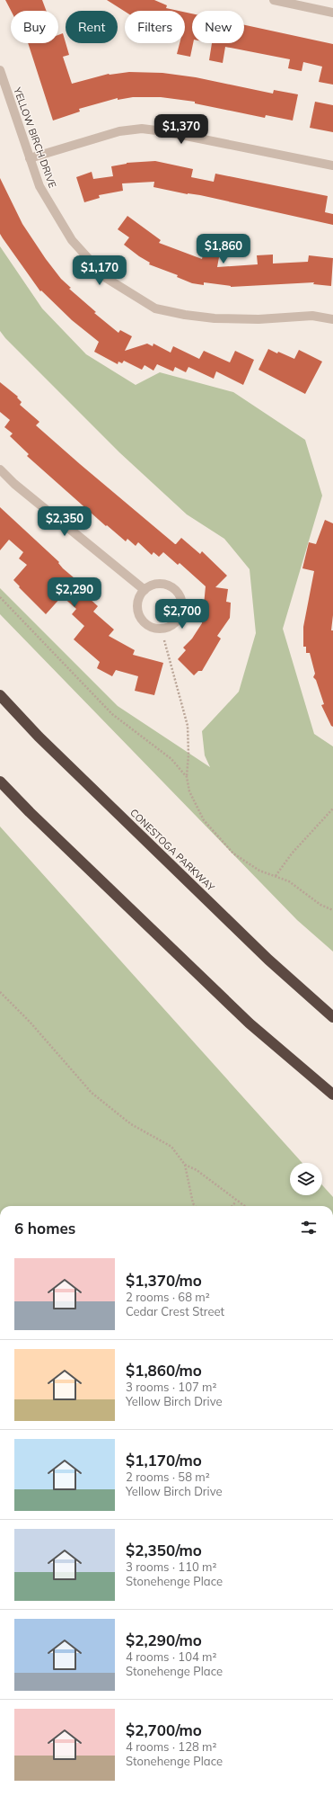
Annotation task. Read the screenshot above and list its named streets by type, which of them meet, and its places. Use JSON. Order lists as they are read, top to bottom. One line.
{"streets":{"highway":["CONESTOGA PARKWAY"],"street":["YELLOW BIRCH DRIVE"]},"page":{"chip":["Buy","Rent","Filters","New"],"price":["$1,370","$1,860","$1,170","$2,350","$2,290","$2,700"],"heading":"6 homes","list":[{"name":"$1,370/mo","note":"2 rooms · 68 m² · Cedar Crest Street"},{"name":"$1,860/mo","note":"3 rooms · 107 m² · Yellow Birch Drive"},{"name":"$1,170/mo","note":"2 rooms · 58 m² · Yellow Birch Drive"},{"name":"$2,350/mo","note":"3 rooms · 110 m² · Stonehenge Place"},{"name":"$2,290/mo","note":"4 rooms · 104 m² · Stonehenge Place"},{"name":"$2,700/mo","note":"4 rooms · 128 m² · Stonehenge Place"}]}}
